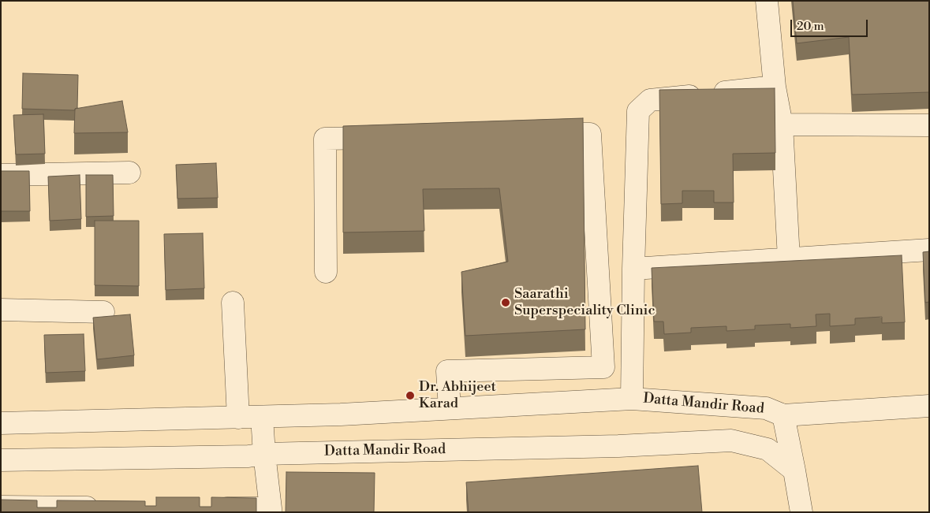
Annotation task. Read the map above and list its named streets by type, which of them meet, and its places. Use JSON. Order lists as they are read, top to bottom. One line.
{"streets":{"street":["Datta Mandir Road"]},"places":["Saarathi Superspeciality Clinic","Dr. Abhijeet Karad"],"scale_bar":"20 m"}
